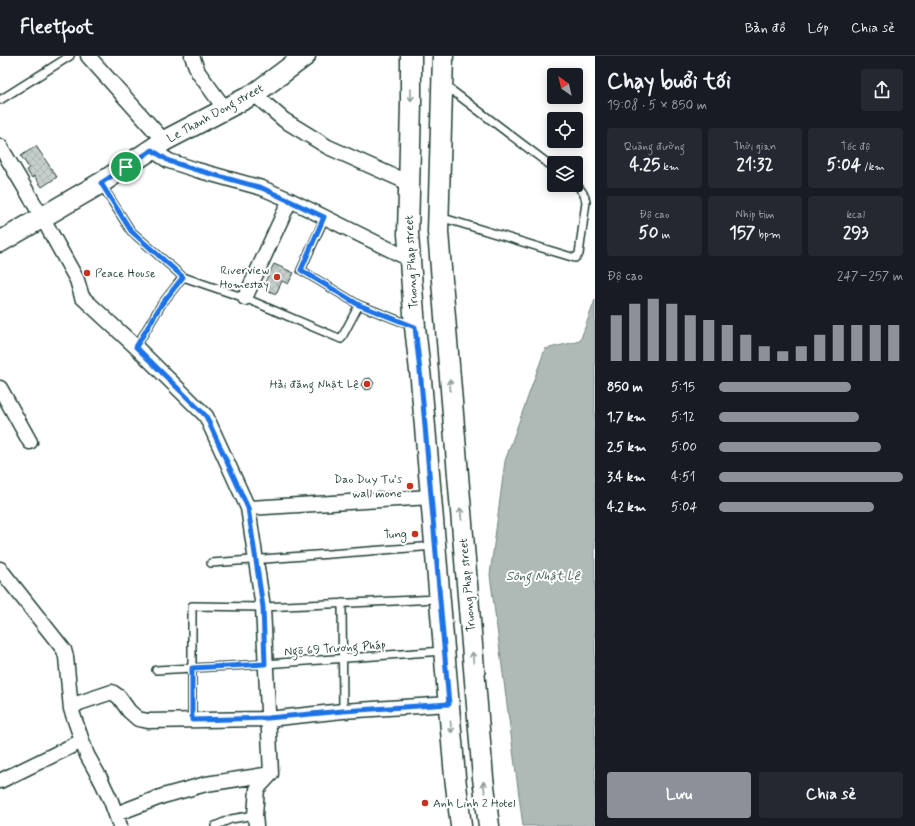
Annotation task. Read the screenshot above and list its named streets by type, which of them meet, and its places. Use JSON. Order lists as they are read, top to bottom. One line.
{"streets":{"main road":["Le Thanh Dong street","Truong Phap street"],"lane":["Ngõ 69 Trương Pháp"]},"crossings":[["Truong Phap street","Ngõ 69 Trương Pháp"]],"water":["Sông Nhật Lệ"],"places":["Peace House","Riverview Homestay","Hải đăng Nhật Lệ","Dao Duy Tu's wall mone","Tung","Anh Linh 2 Hotel"],"north":"top left","page":{"header":"Fleetfoot","nav":["Bản đồ","Lớp","Chia sẻ"],"heading":["Chạy buổi tối","19:08 · 5 × 850 m"],"stats":[["Quãng đường","4.25 km"],["Thời gian","21:32"],["Tốc độ","5:04 /km"],["Độ cao","50 m"],["Nhịp tim","157 bpm"],["kcal","293"]],"chart":["Độ cao","247–257 m"],"list":[{"name":"850 m","note":"5:15"},{"name":"1.7 km","note":"5:12"},{"name":"2.5 km","note":"5:00"},{"name":"3.4 km","note":"4:51"},{"name":"4.2 km","note":"5:04"}],"buttons":["Lưu","Chia sẻ"]}}
